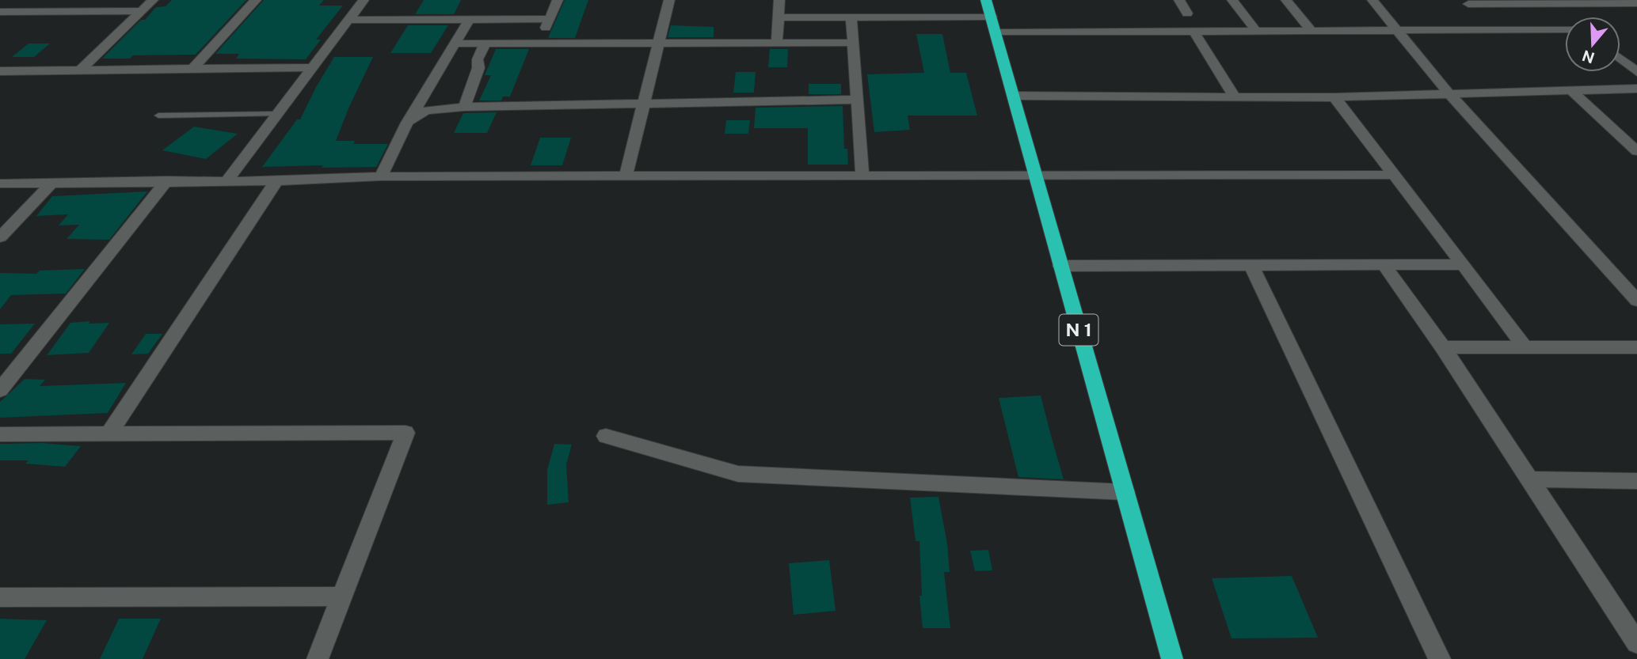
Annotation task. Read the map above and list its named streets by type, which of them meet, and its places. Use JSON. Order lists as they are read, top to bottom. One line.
{"streets":{"highway":["N 1"]},"north":"bottom"}
